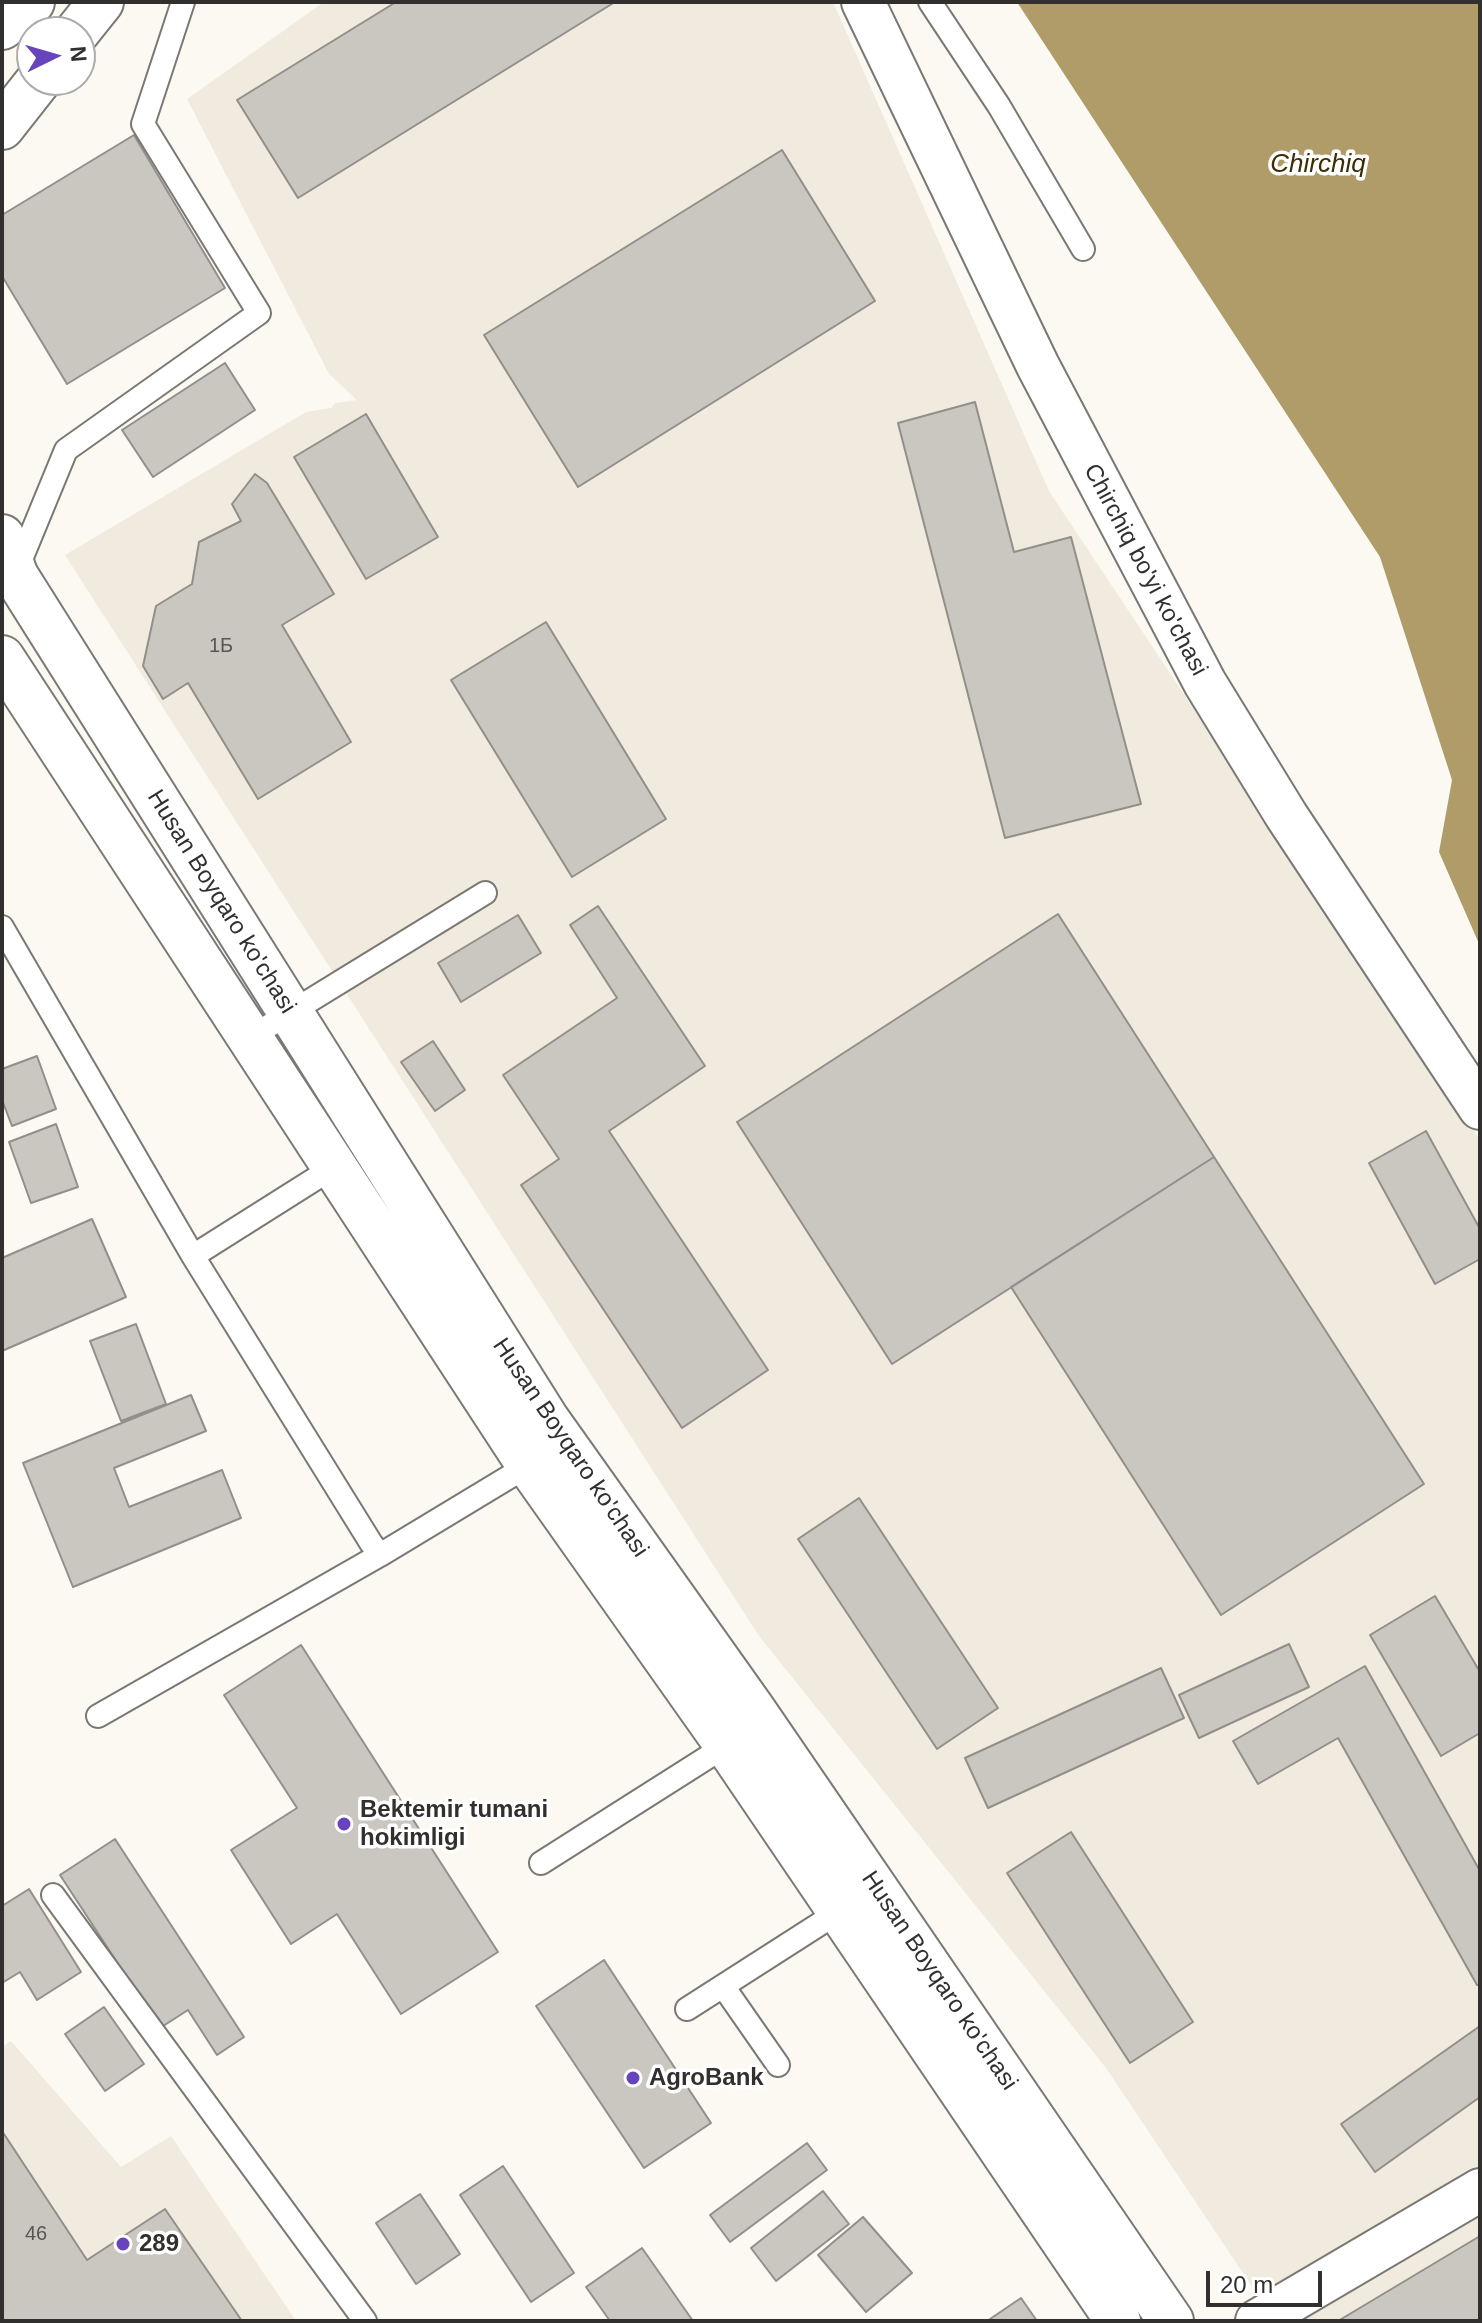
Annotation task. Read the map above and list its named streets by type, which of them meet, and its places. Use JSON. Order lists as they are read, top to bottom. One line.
{"streets":{"main road":["Husan Boyqaro ko'chasi"],"street":["Chirchiq bo'yi ko'chasi"]},"water":["Chirchiq"],"places":["Bektemir tumani hokimligi","AgroBank","289"],"house_numbers":["1Б","46"],"scale_bar":"20 m","north":"right"}
